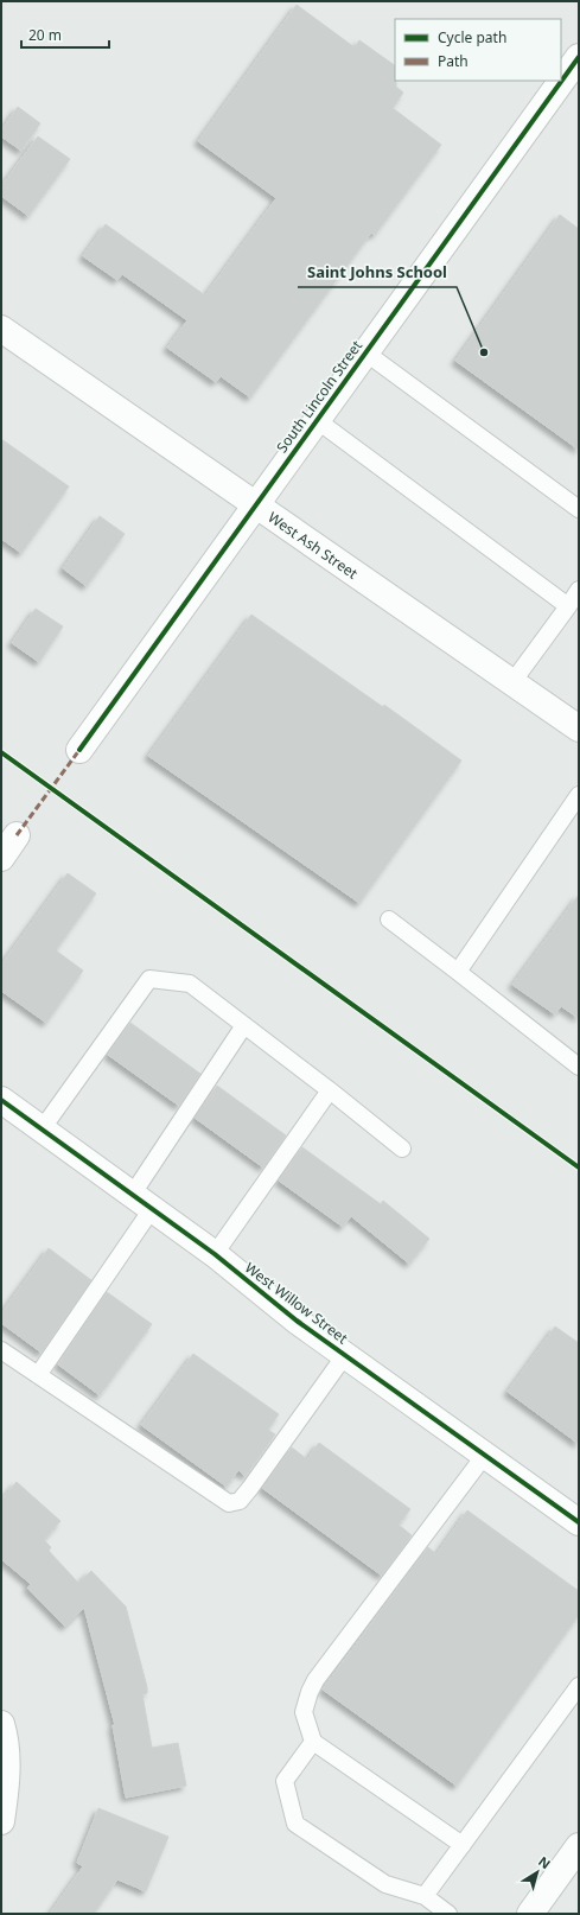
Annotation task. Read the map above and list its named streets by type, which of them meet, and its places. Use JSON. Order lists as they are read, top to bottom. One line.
{"streets":{"street":["South Lincoln Street","West Ash Street","West Willow Street"]},"crossings":[["South Lincoln Street","West Ash Street"]],"places":["Saint Johns School"],"legend":["Cycle path","Path"],"scale_bar":"20 m","north":"top right"}
